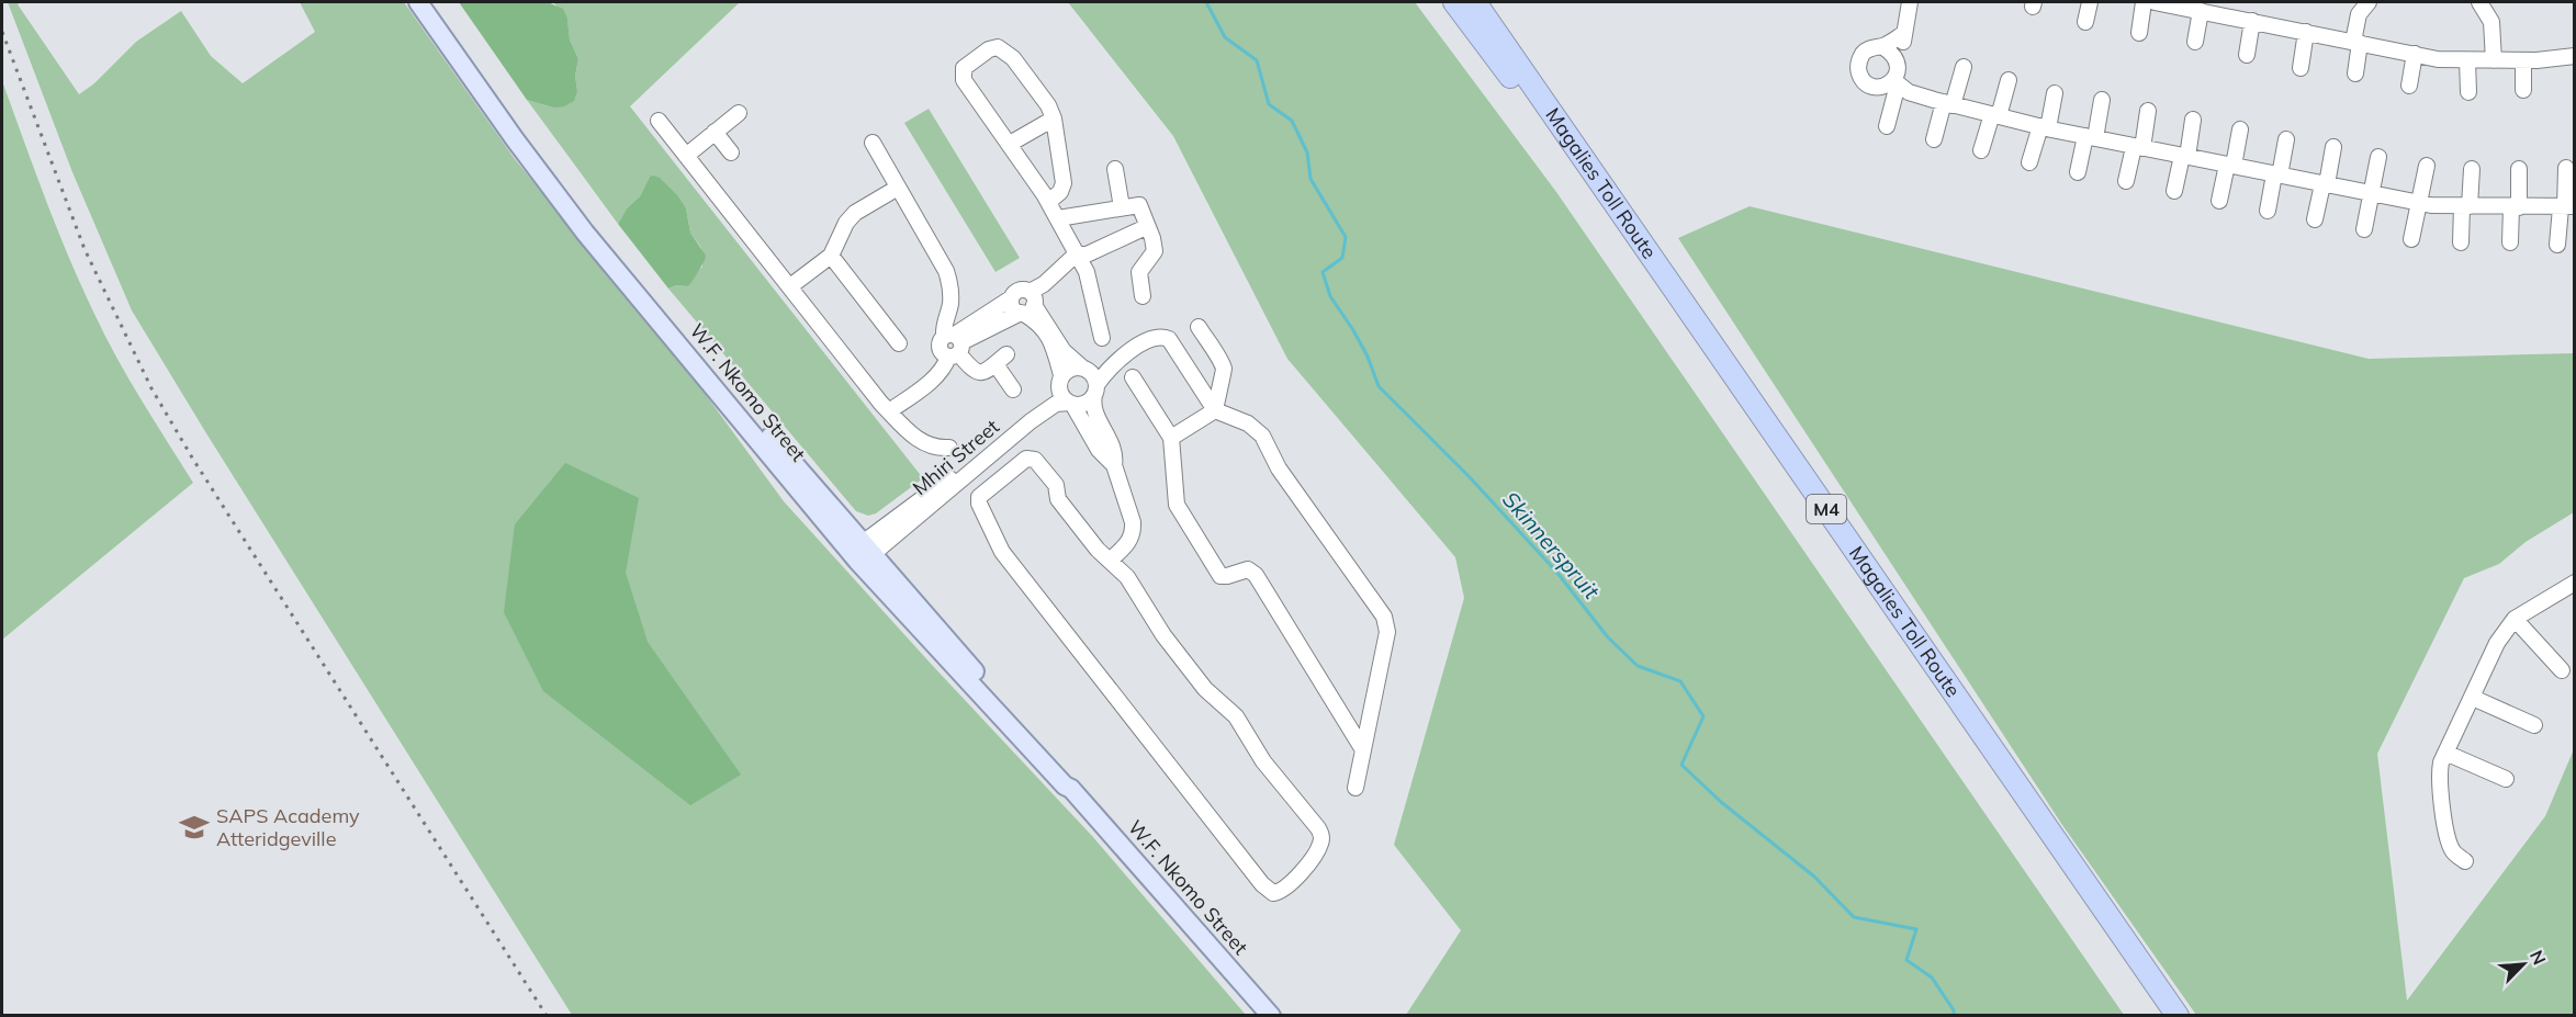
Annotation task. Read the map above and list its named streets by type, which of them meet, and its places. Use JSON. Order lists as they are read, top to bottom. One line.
{"streets":{"highway":["Magalies Toll Route","M4"],"main road":["W.F. Nkomo Street"],"street":["Mhiri Street"]},"crossings":[["W.F. Nkomo Street","Mhiri Street"]],"water":["Skinnerspruit"],"places":{"school or university":["SAPS Academy Atteridgeville"]},"north":"top right"}
